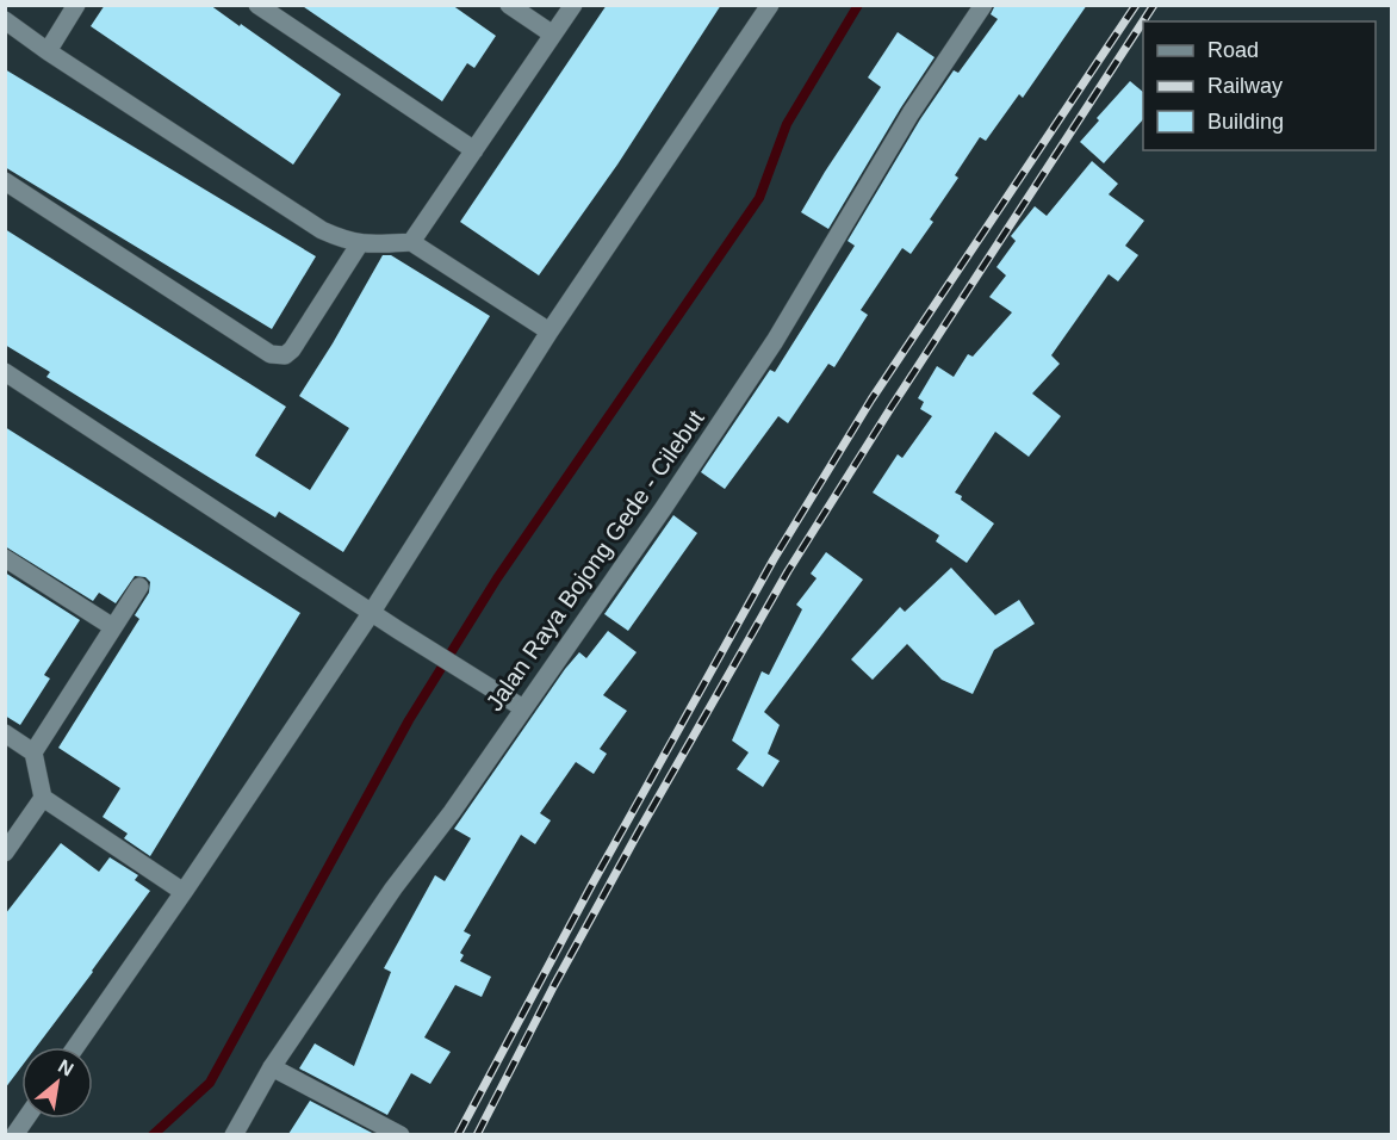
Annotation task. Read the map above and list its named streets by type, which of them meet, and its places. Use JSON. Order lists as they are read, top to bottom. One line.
{"streets":{"street":["Jalan Raya Bojong Gede - Cilebut"]},"legend":["Road","Railway","Building"],"north":"top right"}
